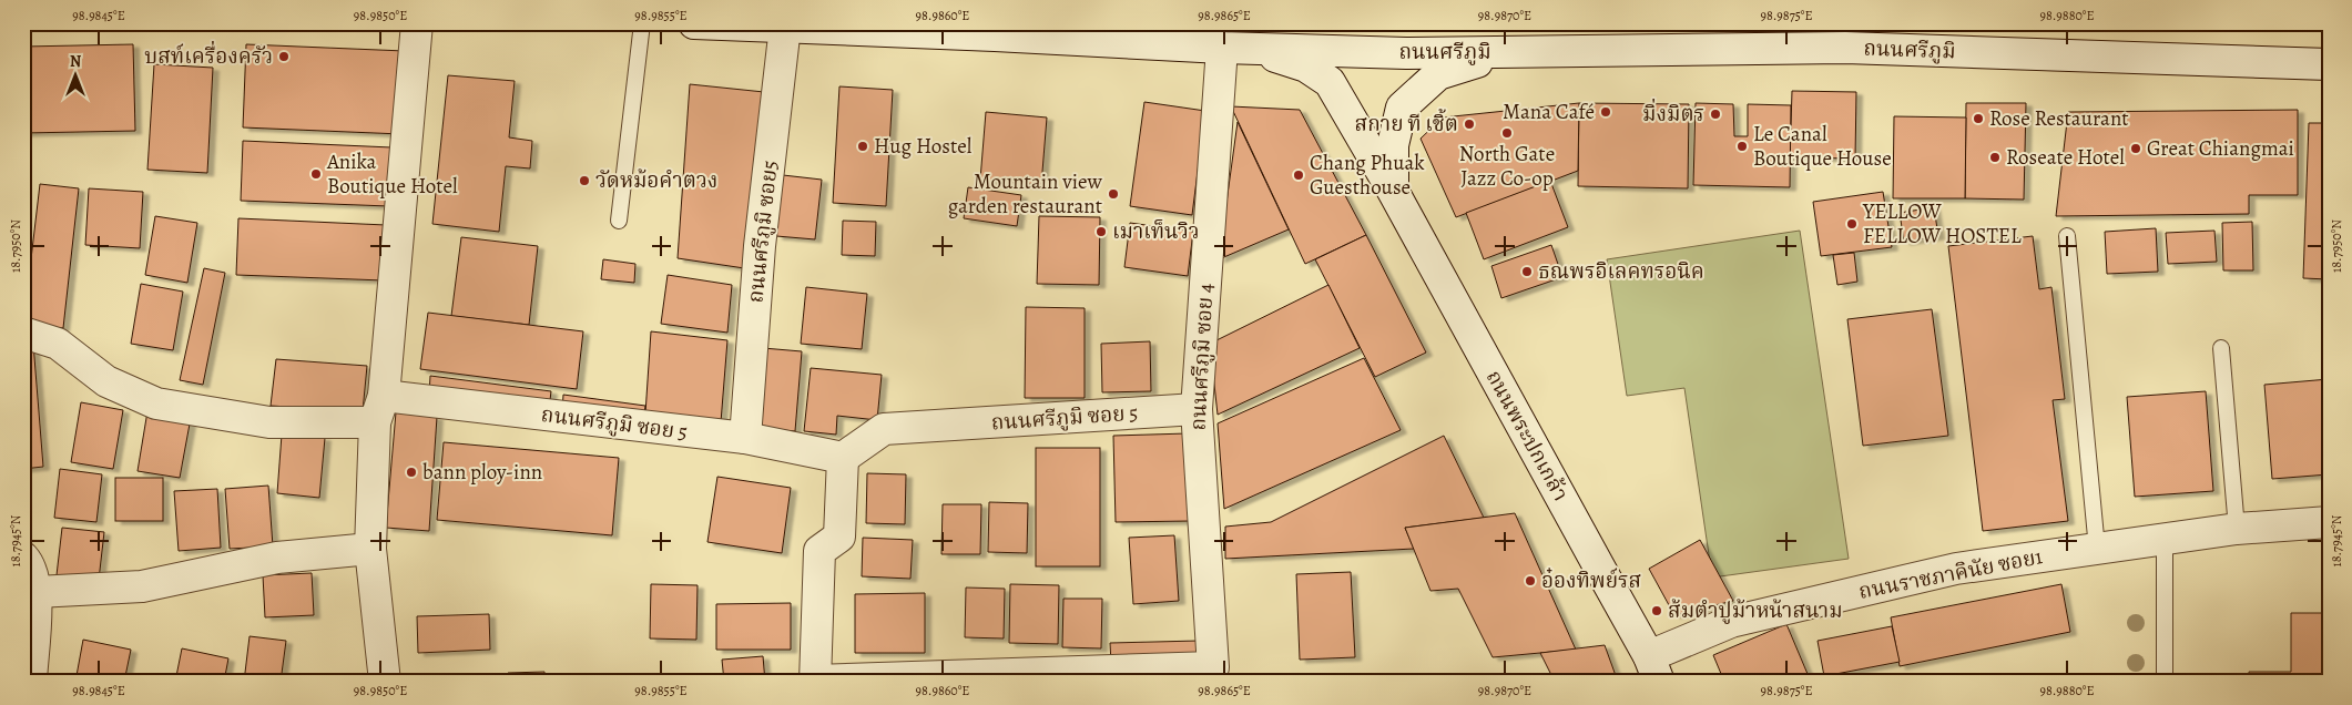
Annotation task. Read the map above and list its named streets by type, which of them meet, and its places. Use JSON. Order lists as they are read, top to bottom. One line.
{"streets":{"street":["ถนนศรีภูมิ","ถนนศรีภูมิ ซอย5","ถนนศรีภูมิ ซอย 4","ถนนศรีภูมิ ซอย 5","ถนนพระปกเกล้า","ถนนราชภาคินัย ซอย1"]},"crossings":[["ถนนศรีภูมิ","ถนนศรีภูมิ ซอย5"],["ถนนศรีภูมิ","ถนนศรีภูมิ ซอย 4"],["ถนนศรีภูมิ","ถนนพระปกเกล้า"],["ถนนศรีภูมิ ซอย5","ถนนศรีภูมิ ซอย 5"],["ถนนศรีภูมิ ซอย 4","ถนนศรีภูมิ ซอย 5"],["ถนนศรีภูมิ ซอย 4","ถนนพระปกเกล้า"],["ถนนพระปกเกล้า","ถนนราชภาคินัย ซอย1"]],"places":["บสท์เครื่องครัว","Mana Café","มิ่งมิตร","Rose Restaurant","สกาย ที เชิ้ต","North Gate Jazz Co-op","Hug Hostel","Le Canal Boutique House","Great Chiangmai","Roseate Hotel","Anika Boutique Hotel","Chang Phuak Guesthouse","วัดหม้อคำตวง","Mountain view garden restaurant","YELLOW FELLOW HOSTEL","เมาเท็นวิว","ธณพรอิเลคทรอนิค","bann ploy-inn","อ๋องทิพย์รส","ส้มตำปูม้าหน้าสนาม"],"north":"top","coordinates":["98.9845°E","98.9850°E","98.9855°E","98.9860°E","98.9865°E","98.9870°E","98.9875°E","98.9880°E","18.7950°N","18.7945°N"]}
